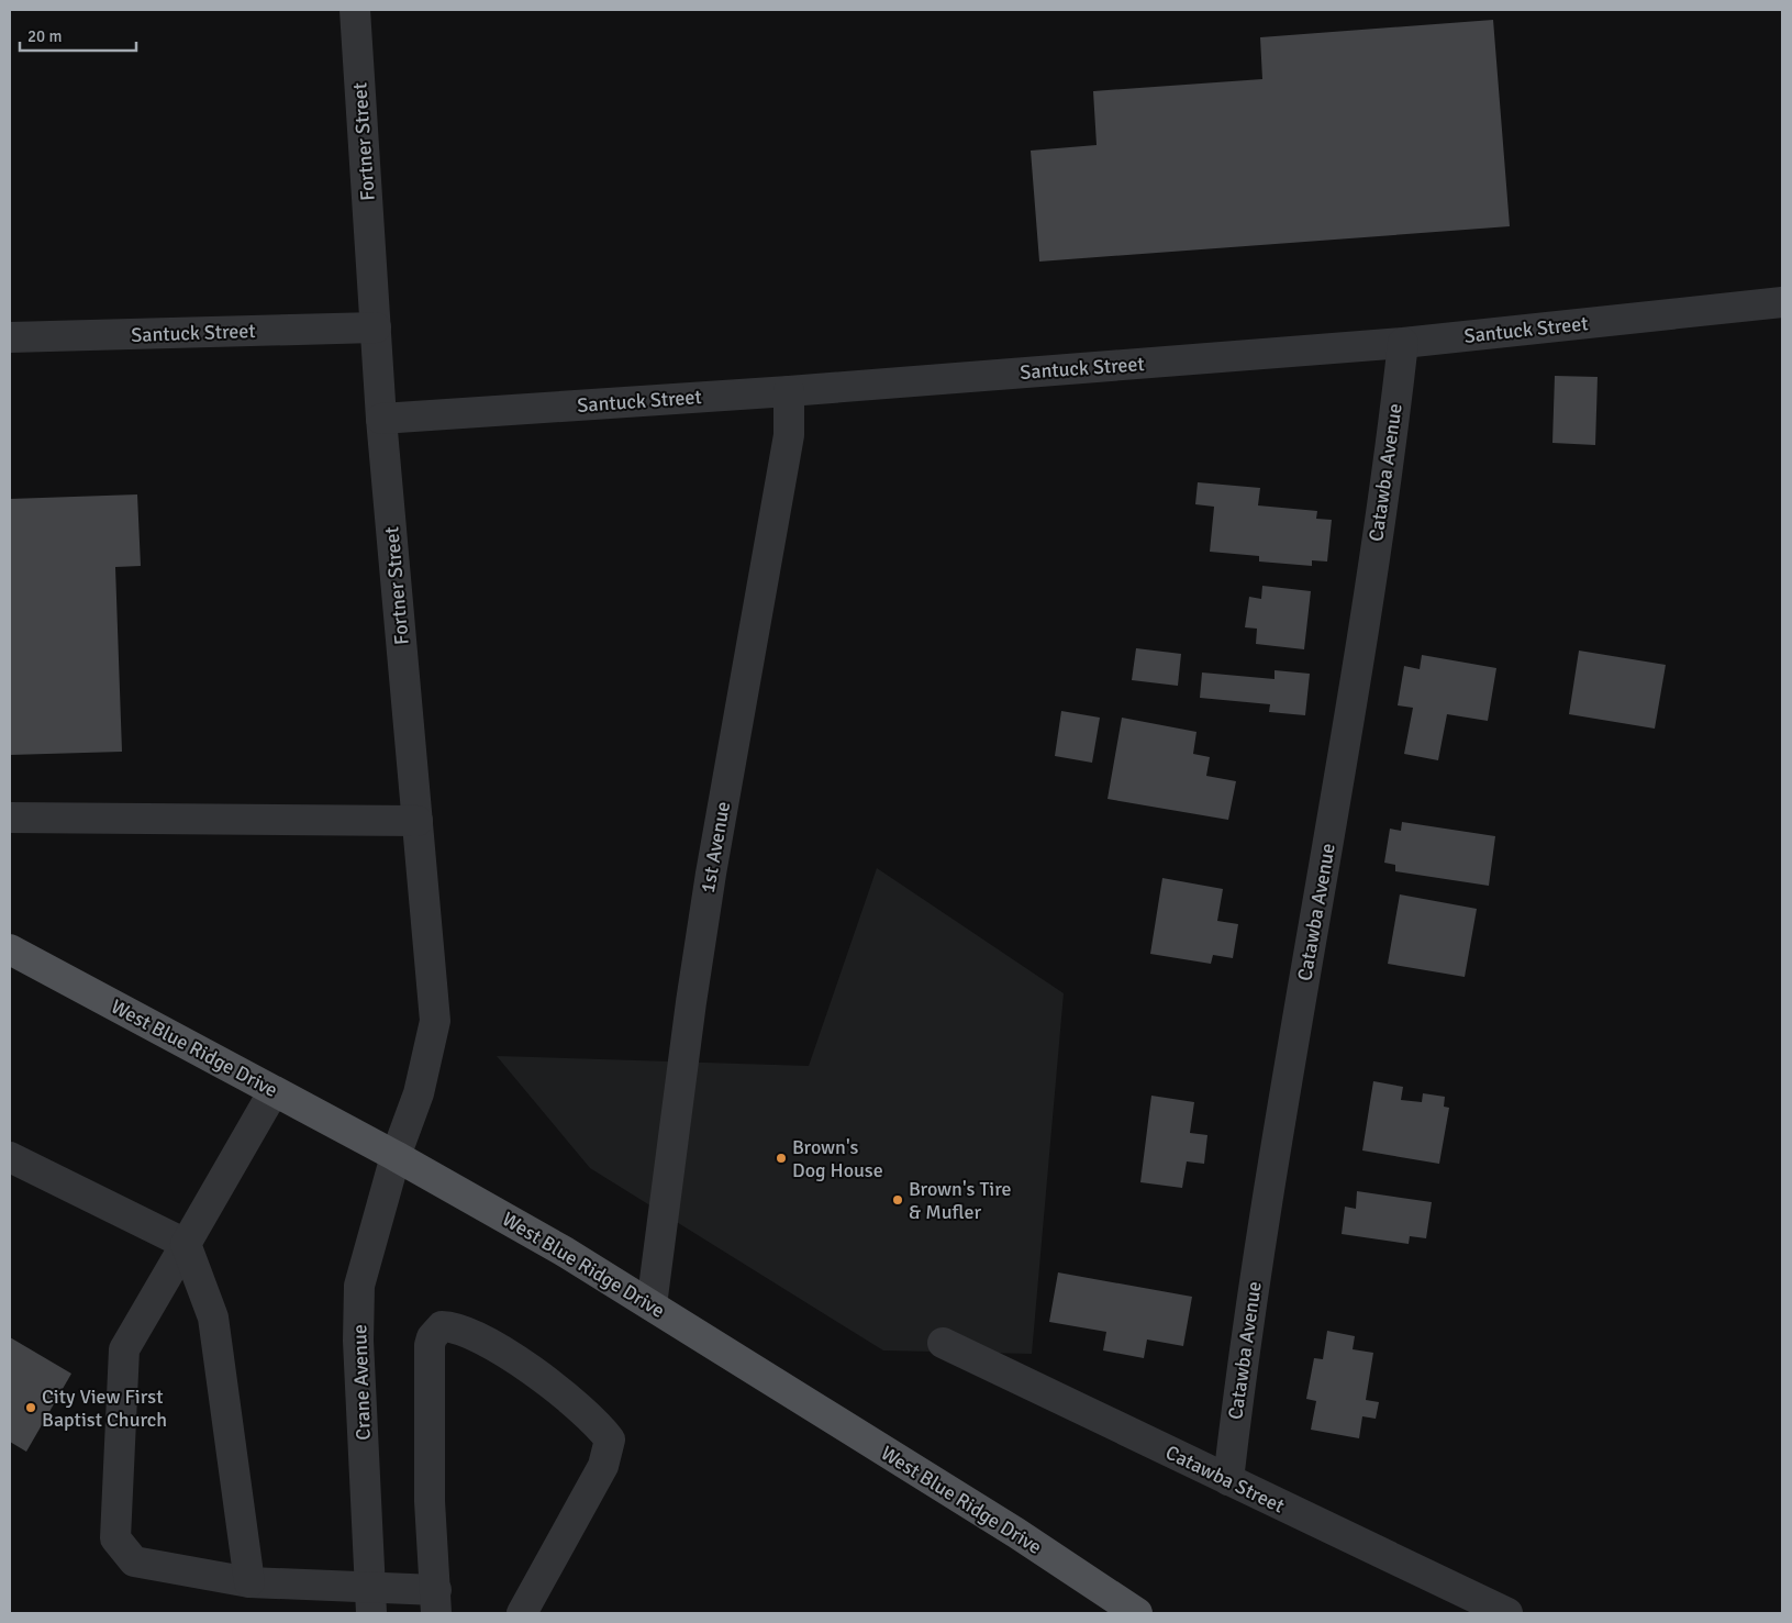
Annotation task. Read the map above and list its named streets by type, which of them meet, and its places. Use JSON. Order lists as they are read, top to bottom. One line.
{"streets":{"main road":["West Blue Ridge Drive"],"street":["Fortner Street","Santuck Street","Catawba Avenue","1st Avenue","Crane Avenue","Catawba Street"]},"crossings":[["Fortner Street","Santuck Street"],["Fortner Street","West Blue Ridge Drive"],["Fortner Street","Crane Avenue"],["Santuck Street","Catawba Avenue"],["Santuck Street","1st Avenue"],["Catawba Avenue","Catawba Street"],["1st Avenue","West Blue Ridge Drive"],["West Blue Ridge Drive","Crane Avenue"]],"places":["Brown's Dog House","Brown's Tire & Mufler","City View First Baptist Church"],"scale_bar":"20 m"}
